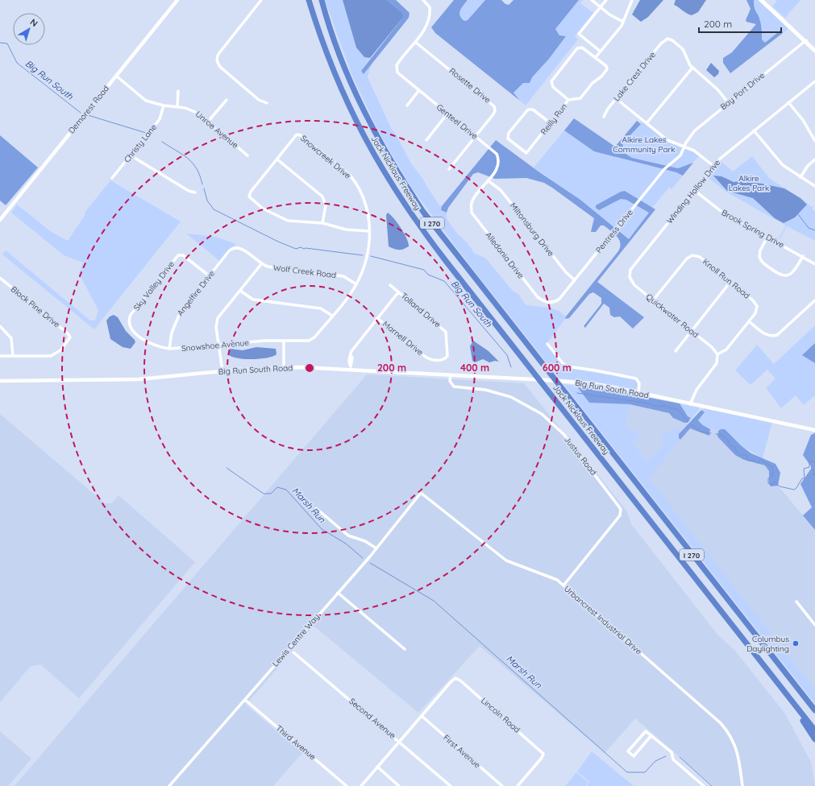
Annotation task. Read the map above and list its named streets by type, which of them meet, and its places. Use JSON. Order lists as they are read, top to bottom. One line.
{"streets":{"highway":["Jack Nicklaus Freeway","I 270"],"street":["Lake Crest Drive","Rosette Drive","Bay Port Drive","Demorest Road","Reilly Run","Genteel Drive","Unroe Avenue","Christy Lane","Snowcreek Drive","Winding Hollow Drive","Brook Spring Drive","Miltonsburg Drive","Pentress Drive","Alledonia Drive","Wolf Creek Road","Knoll Run Road","Sky Valley Drive","Angelfire Drive","Black Pine Drive","Tolland Drive","Quickwater Road","Marnell Drive","Snowshoe Avenue","Big Run South Road","Justus Road","Urbancrest Industrial Drive","Lewis Centre Way","Lincoln Road","Second Avenue","Third Avenue","First Avenue"]},"crossings":[["Rosette Drive","Genteel Drive"],["Bay Port Drive","Pentress Drive"],["Demorest Road","Unroe Avenue"],["Genteel Drive","Miltonsburg Drive"],["Genteel Drive","Alledonia Drive"],["Unroe Avenue","Christy Lane"],["Snowcreek Drive","Wolf Creek Road"],["Snowcreek Drive","Snowshoe Avenue"],["Winding Hollow Drive","Brook Spring Drive"],["Winding Hollow Drive","Quickwater Road"],["Miltonsburg Drive","Pentress Drive"],["Pentress Drive","Alledonia Drive"],["Wolf Creek Road","Angelfire Drive"],["Knoll Run Road","Quickwater Road"],["Sky Valley Drive","Angelfire Drive"],["Sky Valley Drive","Snowshoe Avenue"],["Angelfire Drive","Snowshoe Avenue"],["Tolland Drive","Marnell Drive"],["Big Run South Road","Justus Road"],["Justus Road","Urbancrest Industrial Drive"],["Urbancrest Industrial Drive","Lewis Centre Way"],["Lewis Centre Way","Third Avenue"],["Lincoln Road","First Avenue"]],"water":["Big Run South","Marsh Run"],"parks":["Alkire Lakes Community Park","Alkire Lakes Park"],"places":["Columbus Daylighting"],"scale_bar":"200 m","north":"top right","rings":["200 m","400 m","600 m"]}
